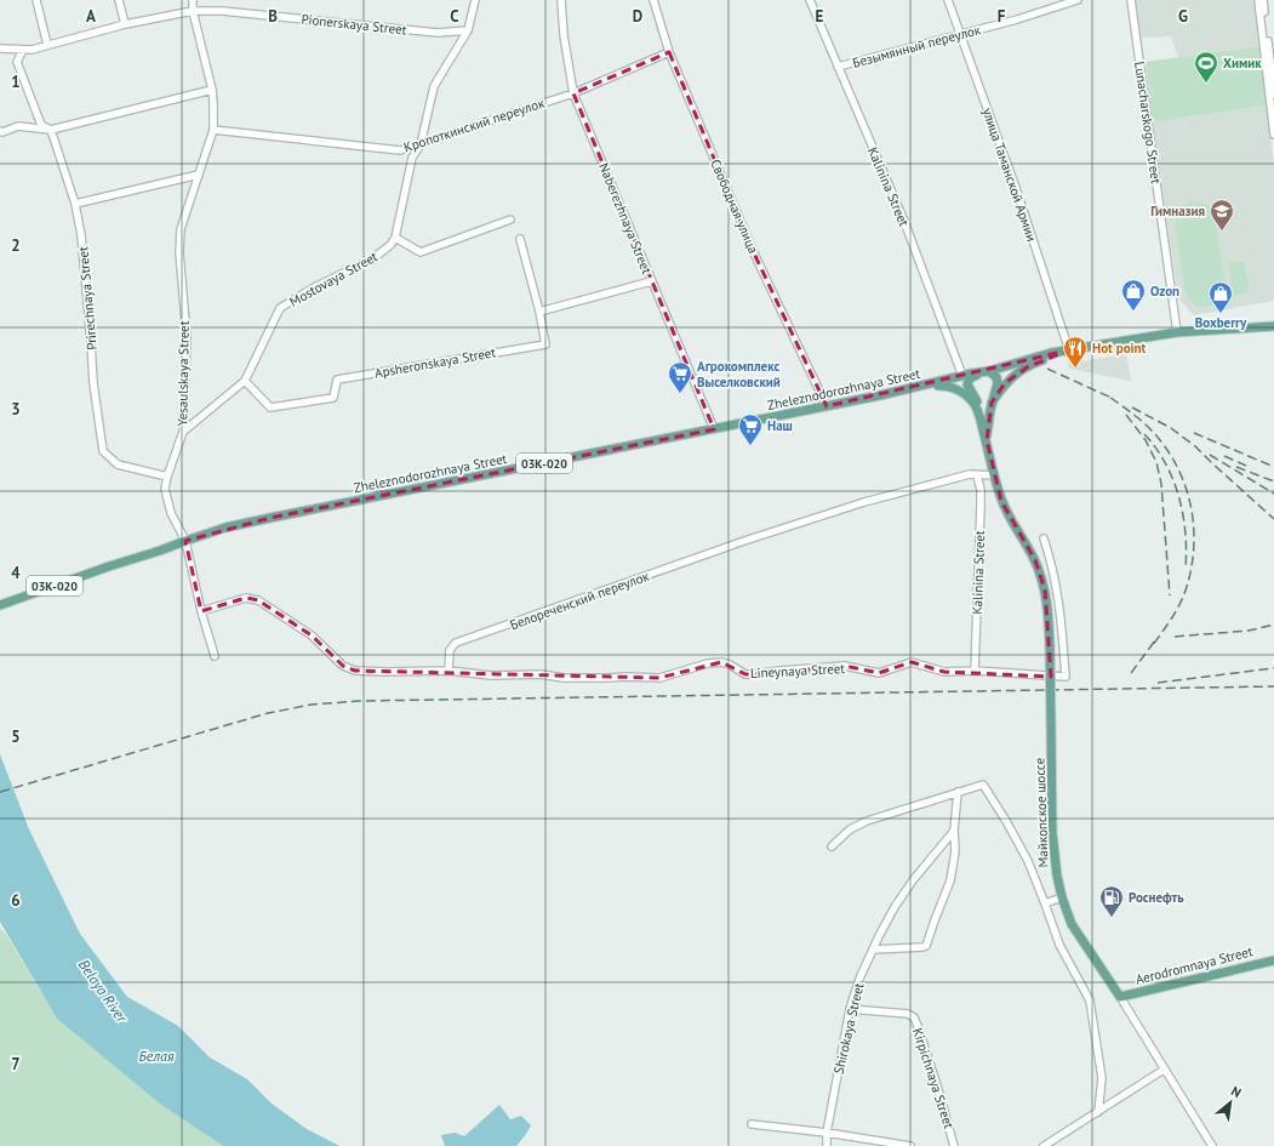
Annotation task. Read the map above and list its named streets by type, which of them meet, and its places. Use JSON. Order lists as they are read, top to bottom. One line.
{"streets":{"main road":["Zheleznodorozhnaya Street","03К-020","Майкопское шоссе","Aerodromnaya Street"],"street":["Pionerskaya Street","Безымянный переулок","Lunacharskogo Street","Кропоткинский переулок","улица Таманской Армии","Kalinina Street","Свободная улица","Naberezhnaya Street","Mostovaya Street","Prirechnaya Street","Apsheronskaya Street","Yesaulskaya Street","Белореченский переулок","Lineynaya Street","Shirokaya Street","Kirpichnaya Street"]},"crossings":[["Pionerskaya Street","Yesaulskaya Street"],["Безымянный переулок","улица Таманской Армии"],["Безымянный переулок","Kalinina Street"],["Lunacharskogo Street","Zheleznodorozhnaya Street"],["Кропоткинский переулок","Свободная улица"],["Кропоткинский переулок","Naberezhnaya Street"],["Кропоткинский переулок","Yesaulskaya Street"],["улица Таманской Армии","Zheleznodorozhnaya Street"],["Kalinina Street","Zheleznodorozhnaya Street"],["Kalinina Street","Белореченский переулок"],["Kalinina Street","Lineynaya Street"],["Свободная улица","Zheleznodorozhnaya Street"],["Naberezhnaya Street","Zheleznodorozhnaya Street"],["Mostovaya Street","Apsheronskaya Street"],["Mostovaya Street","Yesaulskaya Street"],["Prirechnaya Street","Yesaulskaya Street"],["Yesaulskaya Street","Zheleznodorozhnaya Street"],["Белореченский переулок","Lineynaya Street"],["Белореченский переулок","Майкопское шоссе"],["Майкопское шоссе","Aerodromnaya Street"],["Shirokaya Street","Kirpichnaya Street"]],"water":["Belaya River","Белая"],"places":{"sports":["Химик"],"school or university":["Гимназия"],"shop":["Ozon","Boxberry"],"restaurant":["Hot point"],"supermarket":["Агрокомплекс Выселковский","Наш"],"fuel station":["Роснефть"]},"north":"top right","grid":{"columns":["A","B","C","D","E","F","G"],"rows":["1","2","3","4","5","6","7"]}}
